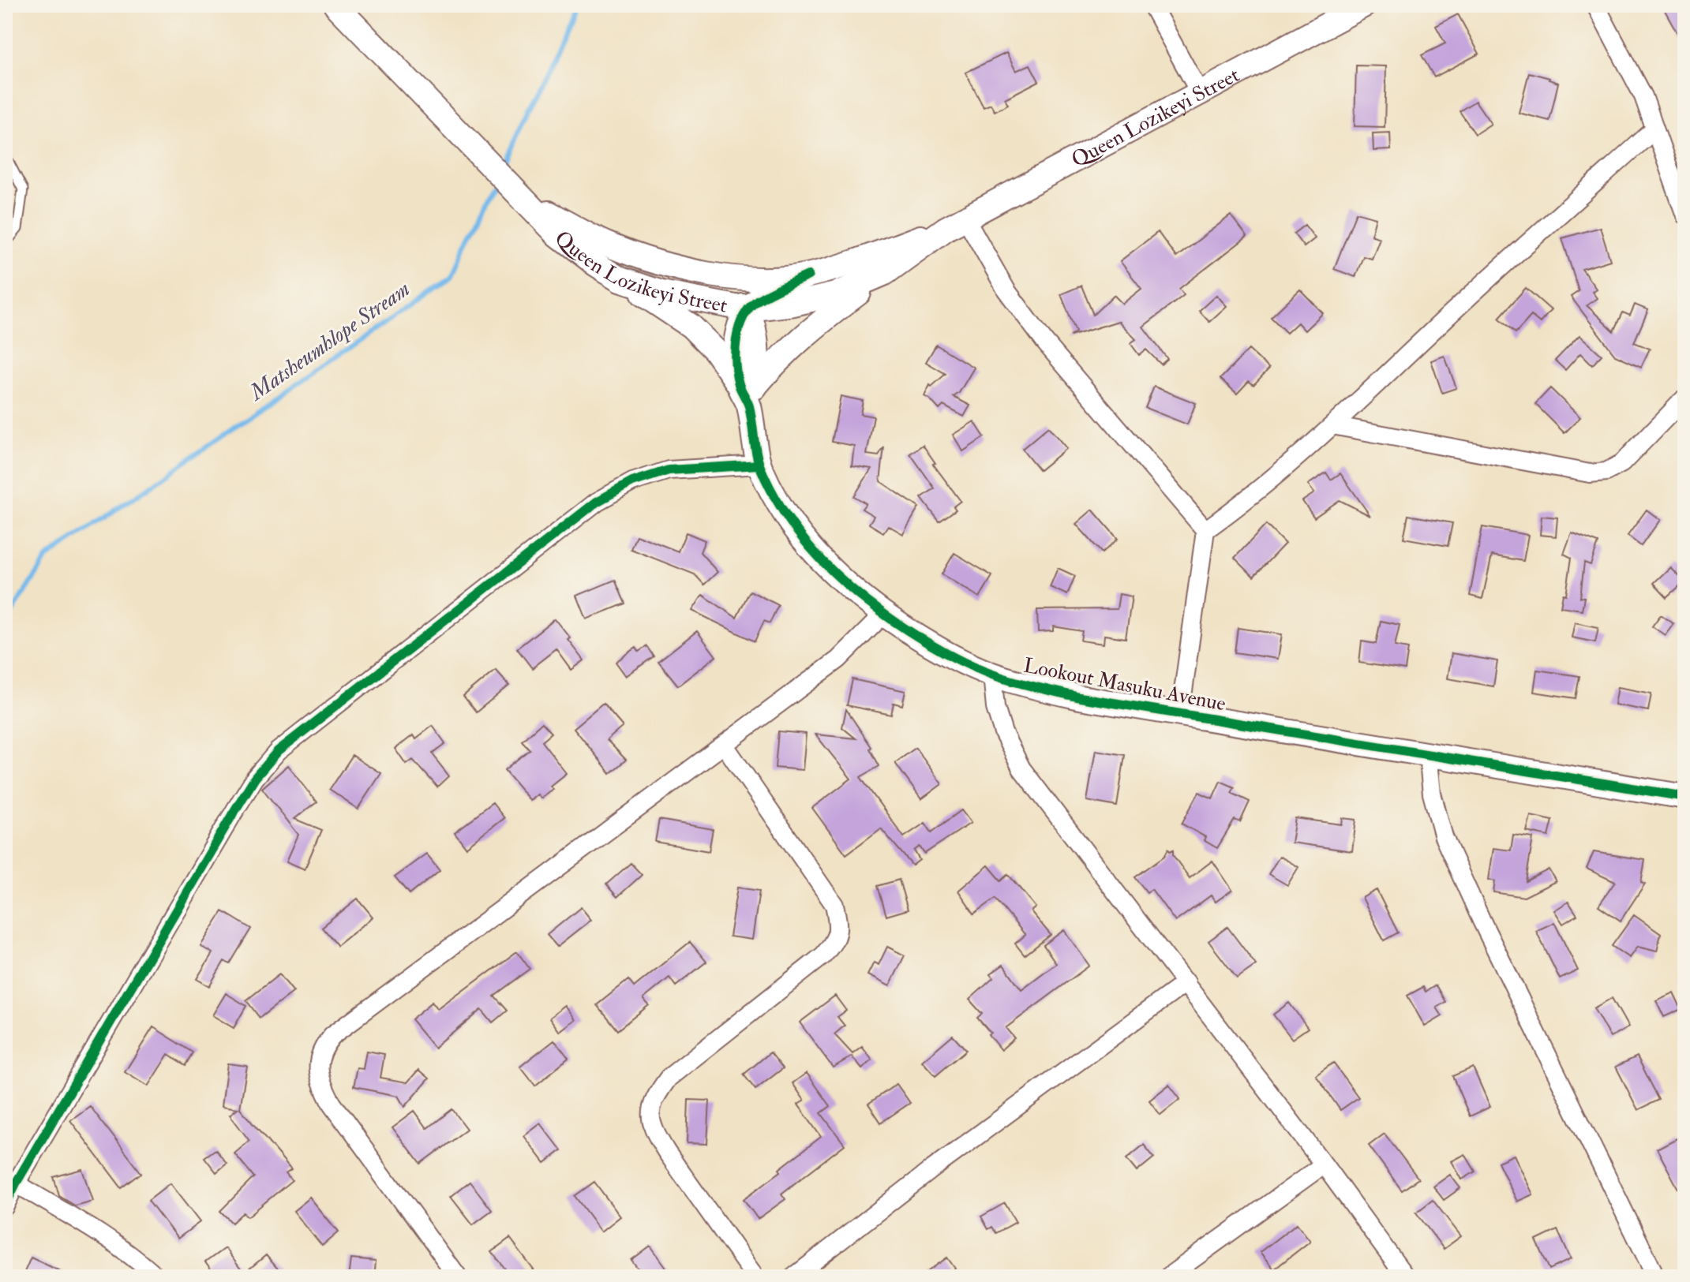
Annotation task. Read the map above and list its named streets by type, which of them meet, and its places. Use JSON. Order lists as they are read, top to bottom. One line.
{"streets":{"main road":["Queen Lozikeyi Street","Lookout Masuku Avenue"]},"crossings":[["Queen Lozikeyi Street","Lookout Masuku Avenue"]],"water":["Matsheumhlope Stream"]}
